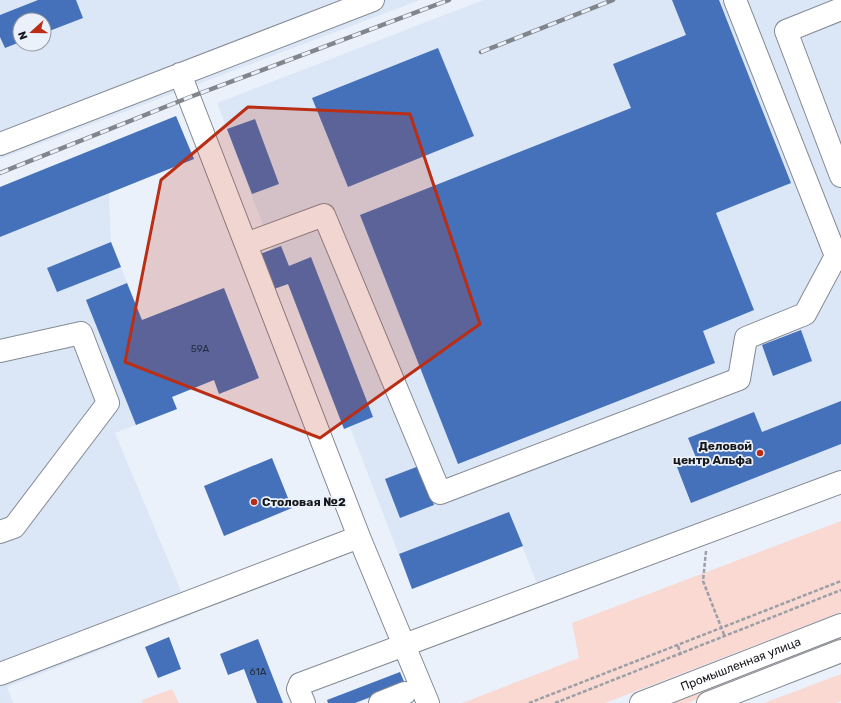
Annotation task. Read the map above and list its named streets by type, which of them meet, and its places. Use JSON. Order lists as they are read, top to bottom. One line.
{"streets":{"main road":["Промышленная улица"]},"places":["Деловой центр Альфа","Столовая №2"],"house_numbers":["59А","61А"],"north":"left"}
